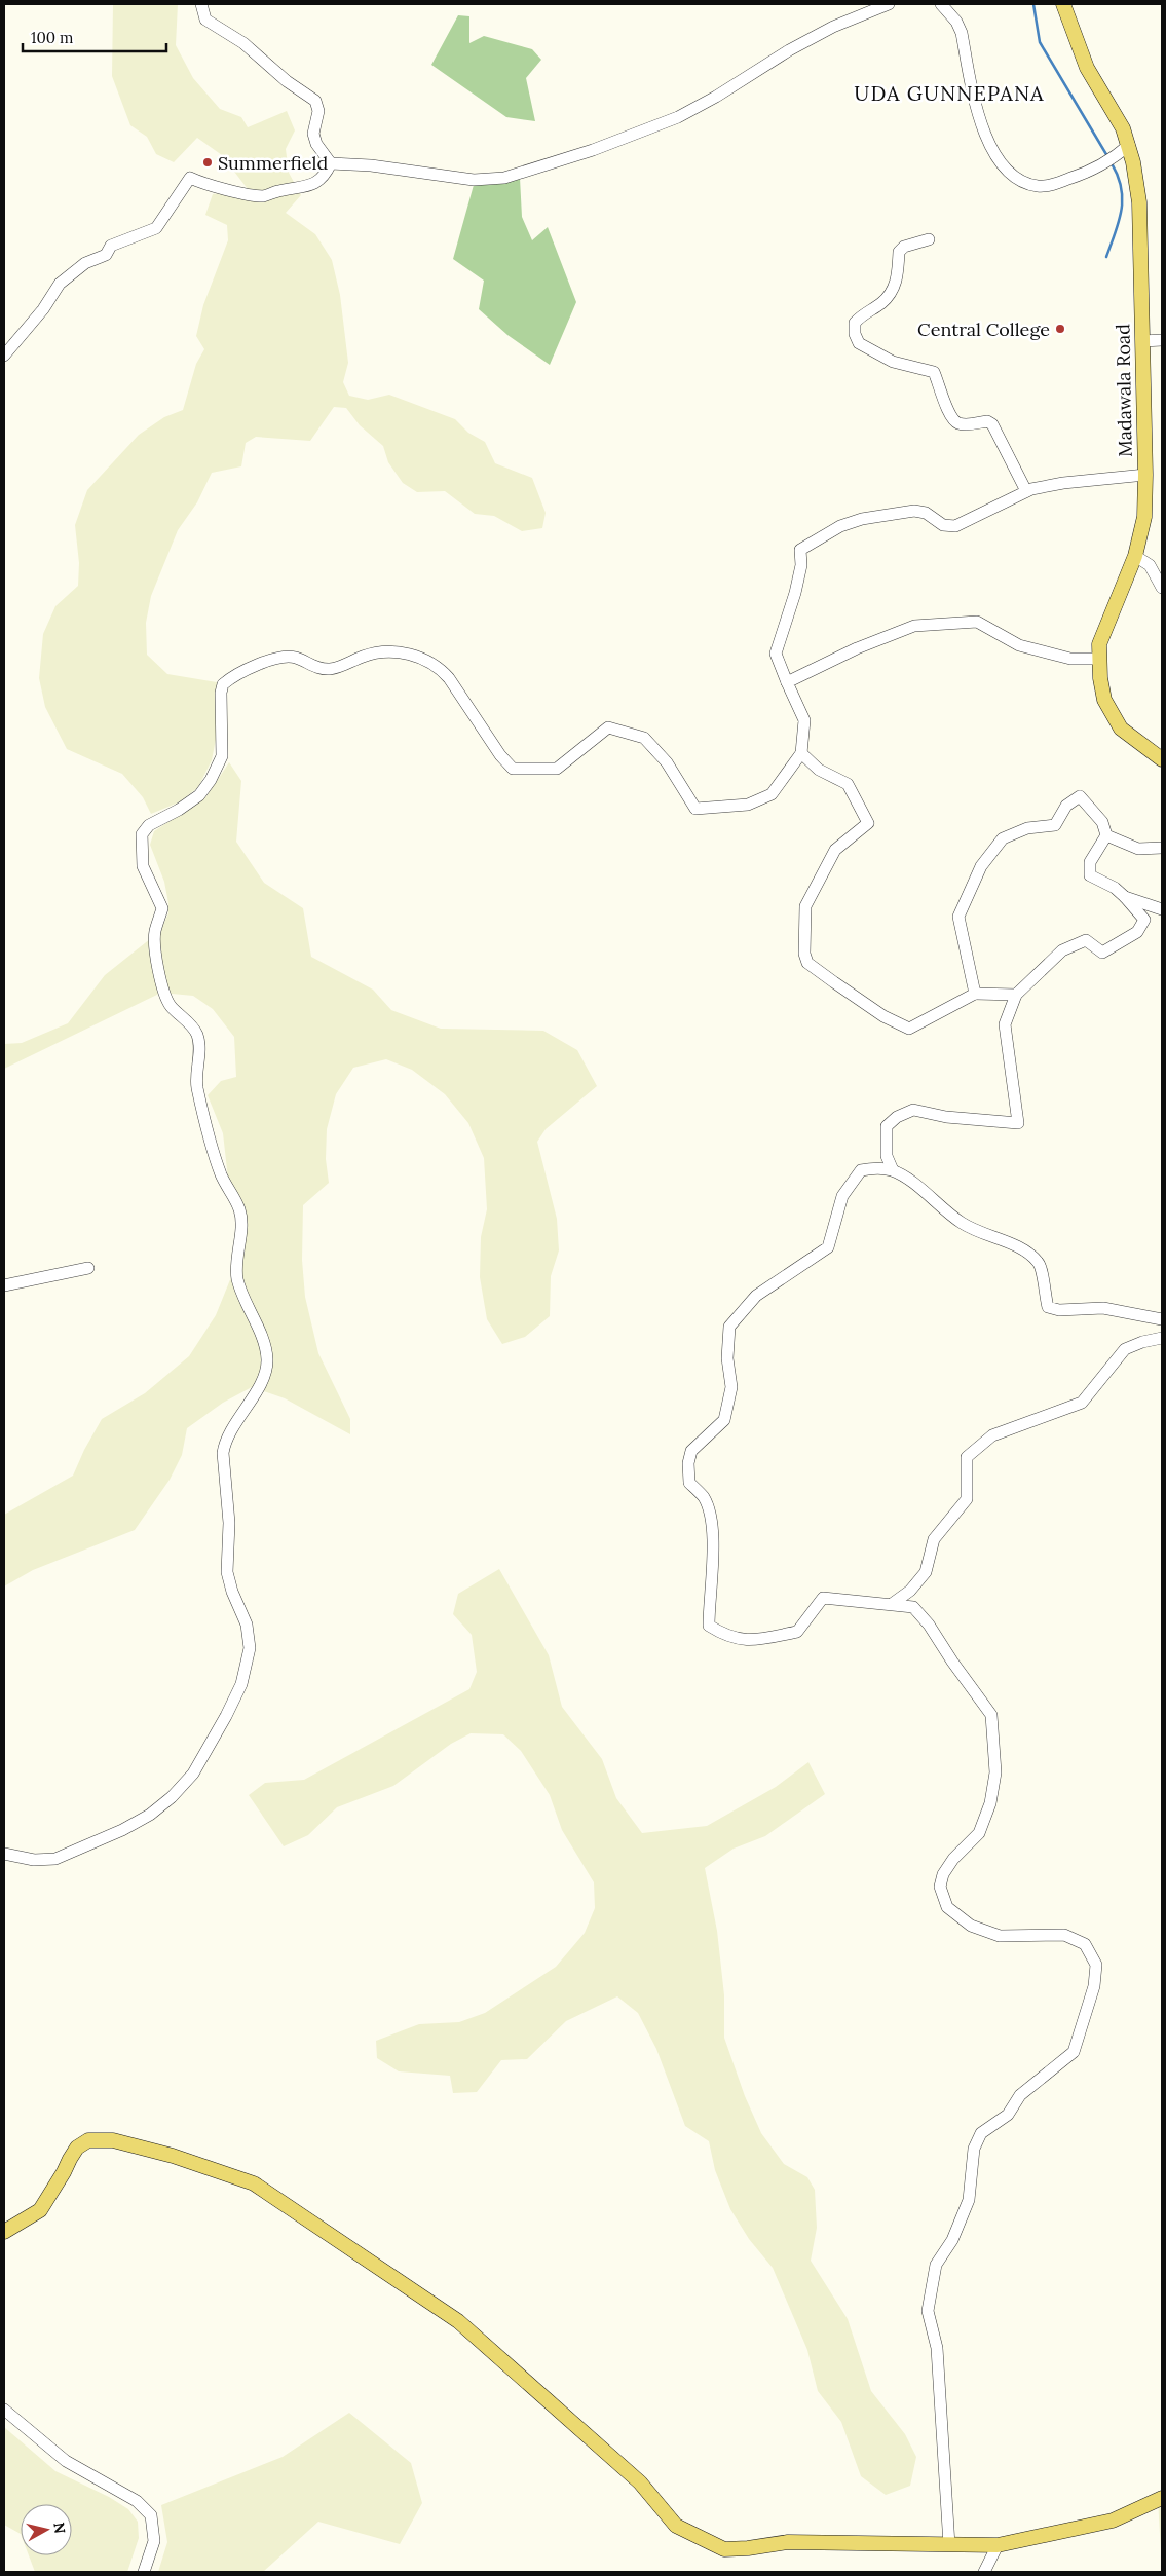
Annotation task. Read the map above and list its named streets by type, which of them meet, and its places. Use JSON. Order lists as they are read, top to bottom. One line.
{"streets":{"main road":["Madawala Road"]},"districts":["UDA GUNNEPANA"],"places":["Summerfield","Central College"],"scale_bar":"100 m","north":"right"}
